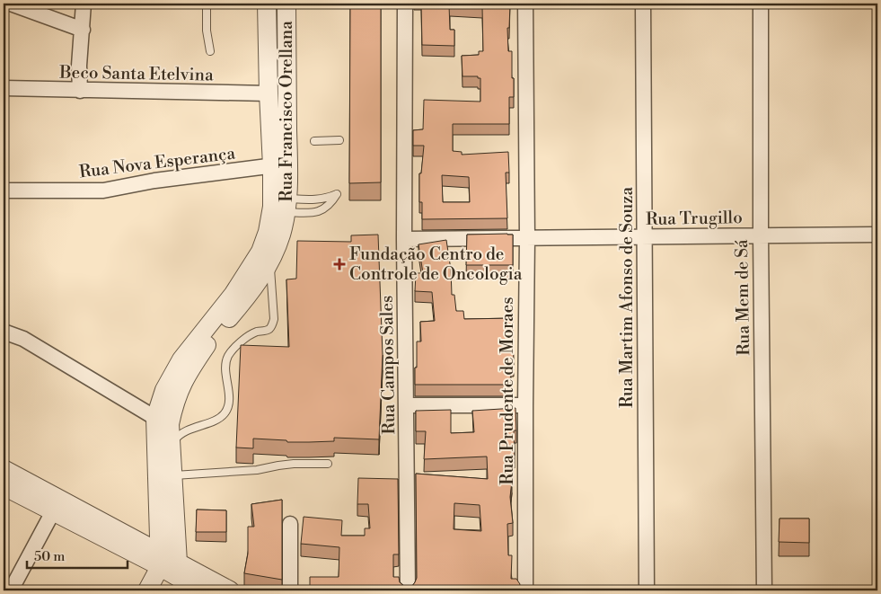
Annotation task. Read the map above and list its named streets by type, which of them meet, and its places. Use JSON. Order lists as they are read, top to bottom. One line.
{"streets":{"street":["Beco Santa Etelvina","Rua Francisco Orellana","Rua Nova Esperança","Rua Trugillo","Rua Martim Afonso de Souza","Rua Mem de Sá","Rua Campos Sales","Rua Prudente de Moraes"]},"crossings":[["Beco Santa Etelvina","Rua Francisco Orellana"],["Rua Francisco Orellana","Rua Nova Esperança"],["Rua Trugillo","Rua Martim Afonso de Souza"],["Rua Trugillo","Rua Mem de Sá"],["Rua Trugillo","Rua Campos Sales"],["Rua Trugillo","Rua Prudente de Moraes"]],"places":{"health":["Fundação Centro de Controle de Oncologia"]},"scale_bar":"50 m"}
